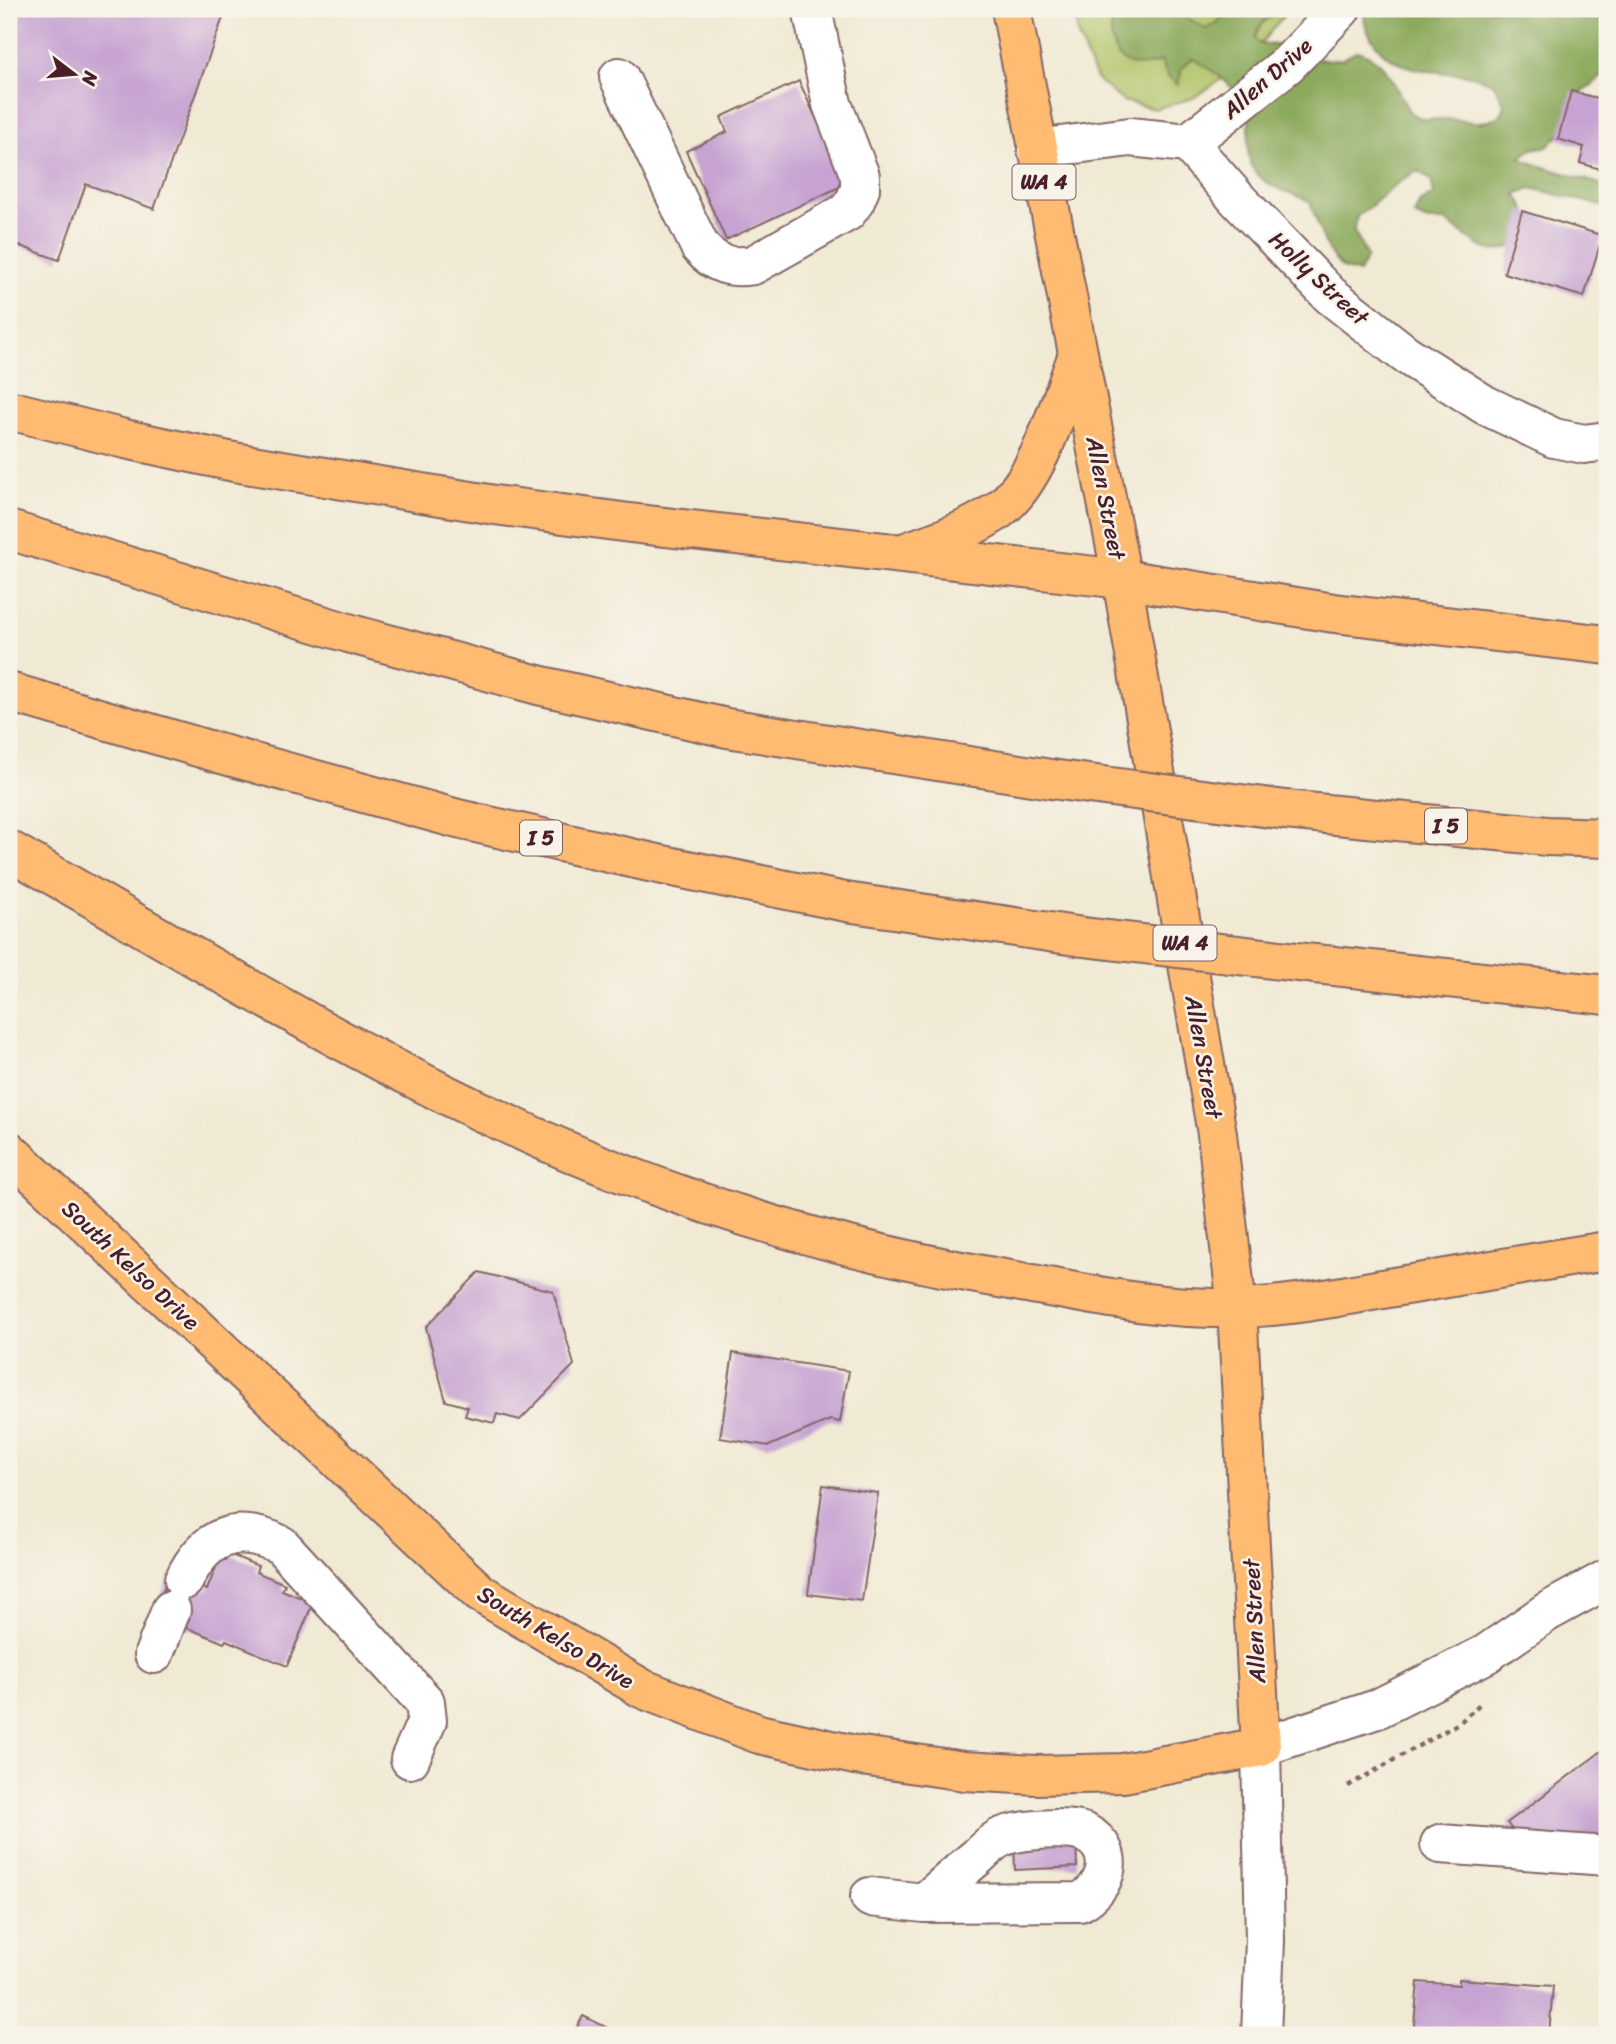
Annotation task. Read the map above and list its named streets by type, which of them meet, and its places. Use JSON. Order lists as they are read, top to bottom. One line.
{"streets":{"main road":["WA 4","Allen Street","I 5","South Kelso Drive"],"street":["Allen Drive","Holly Street"]},"crossings":[["Allen Drive","Holly Street"],["Allen Street","South Kelso Drive"]],"north":"right"}
